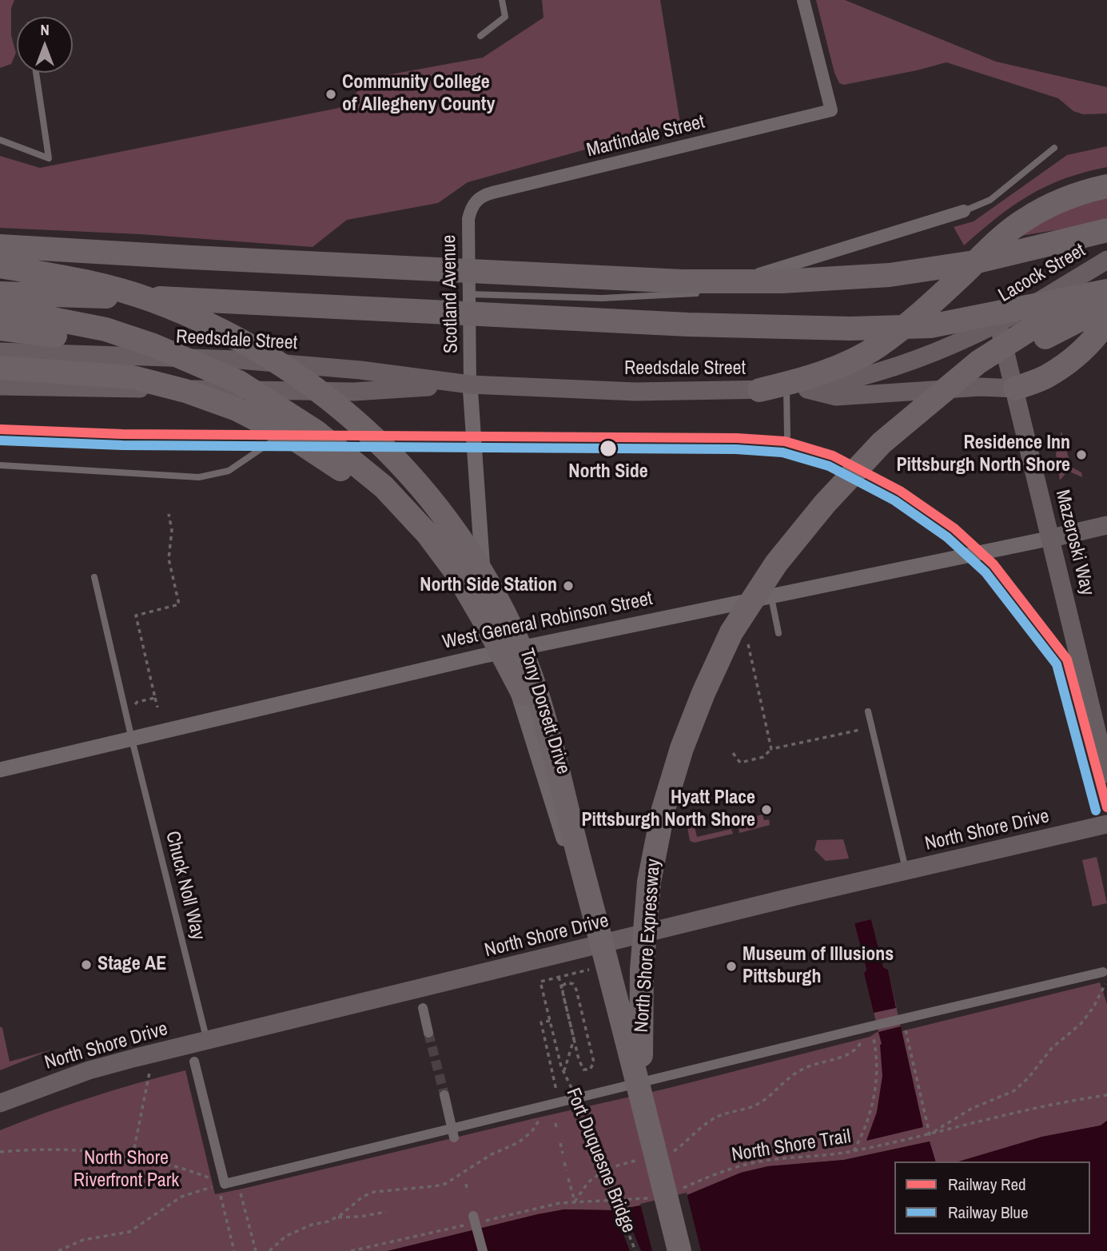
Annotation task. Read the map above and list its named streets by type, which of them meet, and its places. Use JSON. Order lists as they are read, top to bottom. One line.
{"streets":{"highway":["North Shore Expressway"],"main road":["Lacock Street","Reedsdale Street","Mazeroski Way","West General Robinson Street","North Shore Drive"],"street":["Martindale Street","Scotland Avenue","Tony Dorsett Drive"],"lane":["Chuck Noll Way"],"path":["North Shore Trail","Fort Duquesne Bridge"]},"crossings":[["Martindale Street","Scotland Avenue"],["Lacock Street","Reedsdale Street"],["Lacock Street","Mazeroski Way"],["Scotland Avenue","Reedsdale Street"],["Scotland Avenue","Tony Dorsett Drive"],["Reedsdale Street","Mazeroski Way"],["Reedsdale Street","Tony Dorsett Drive"],["Mazeroski Way","West General Robinson Street"],["West General Robinson Street","Tony Dorsett Drive"],["West General Robinson Street","Chuck Noll Way"],["Tony Dorsett Drive","North Shore Drive"],["North Shore Drive","Chuck Noll Way"]],"parks":["North Shore Riverfront Park"],"places":["Community College of Allegheny County","North Side","Residence Inn Pittsburgh North Shore","North Side Station","Hyatt Place Pittsburgh North Shore","Stage AE","Museum of Illusions Pittsburgh"],"lines":["rail line Red","rail line Blue"],"legend":["Railway Red","Railway Blue"],"north":"top"}
